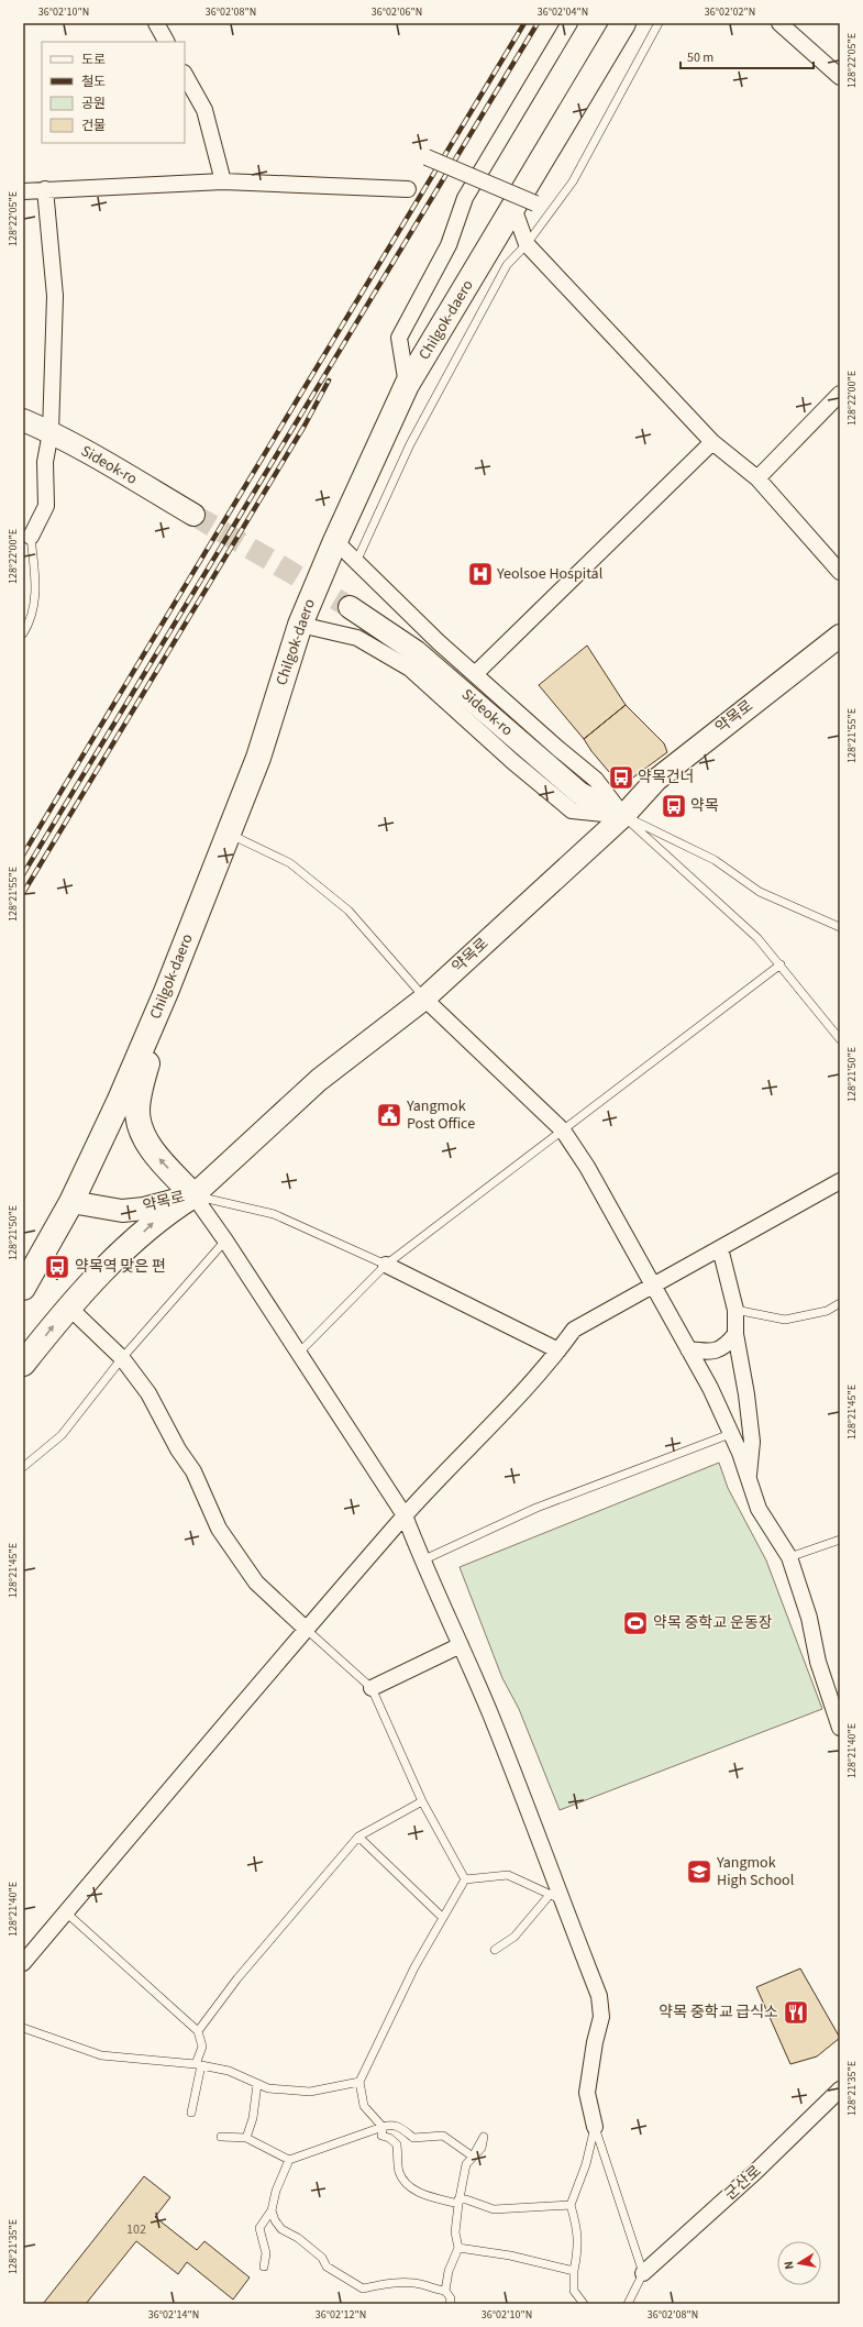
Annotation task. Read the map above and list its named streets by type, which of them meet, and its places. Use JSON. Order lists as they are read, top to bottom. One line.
{"streets":{"main road":["Chilgok-daero"],"street":["Sideok-ro","약목로","군산로"]},"crossings":[["Chilgok-daero","약목로"],["Sideok-ro","약목로"]],"places":{"hospital":["Yeolsoe Hospital"],"bus stop":["약목건너","약목","약목역 맞은 편"],"public building":["Yangmok Post Office"],"sports":["약목 중학교 운동장"],"school or university":["Yangmok High School"],"restaurant":["약목 중학교 급식소"]},"house_numbers":["102"],"legend":["도로","철도","공원","건물"],"scale_bar":"50 m","north":"left","coordinates":["36°02'10\"N","36°02'08\"N","36°02'06\"N","36°02'04\"N","36°02'02\"N","128°22'05\"E","128°22'00\"E","128°21'55\"E","128°21'50\"E","128°21'45\"E","128°21'40\"E","128°21'35\"E","36°02'14\"N","36°02'12\"N"]}
